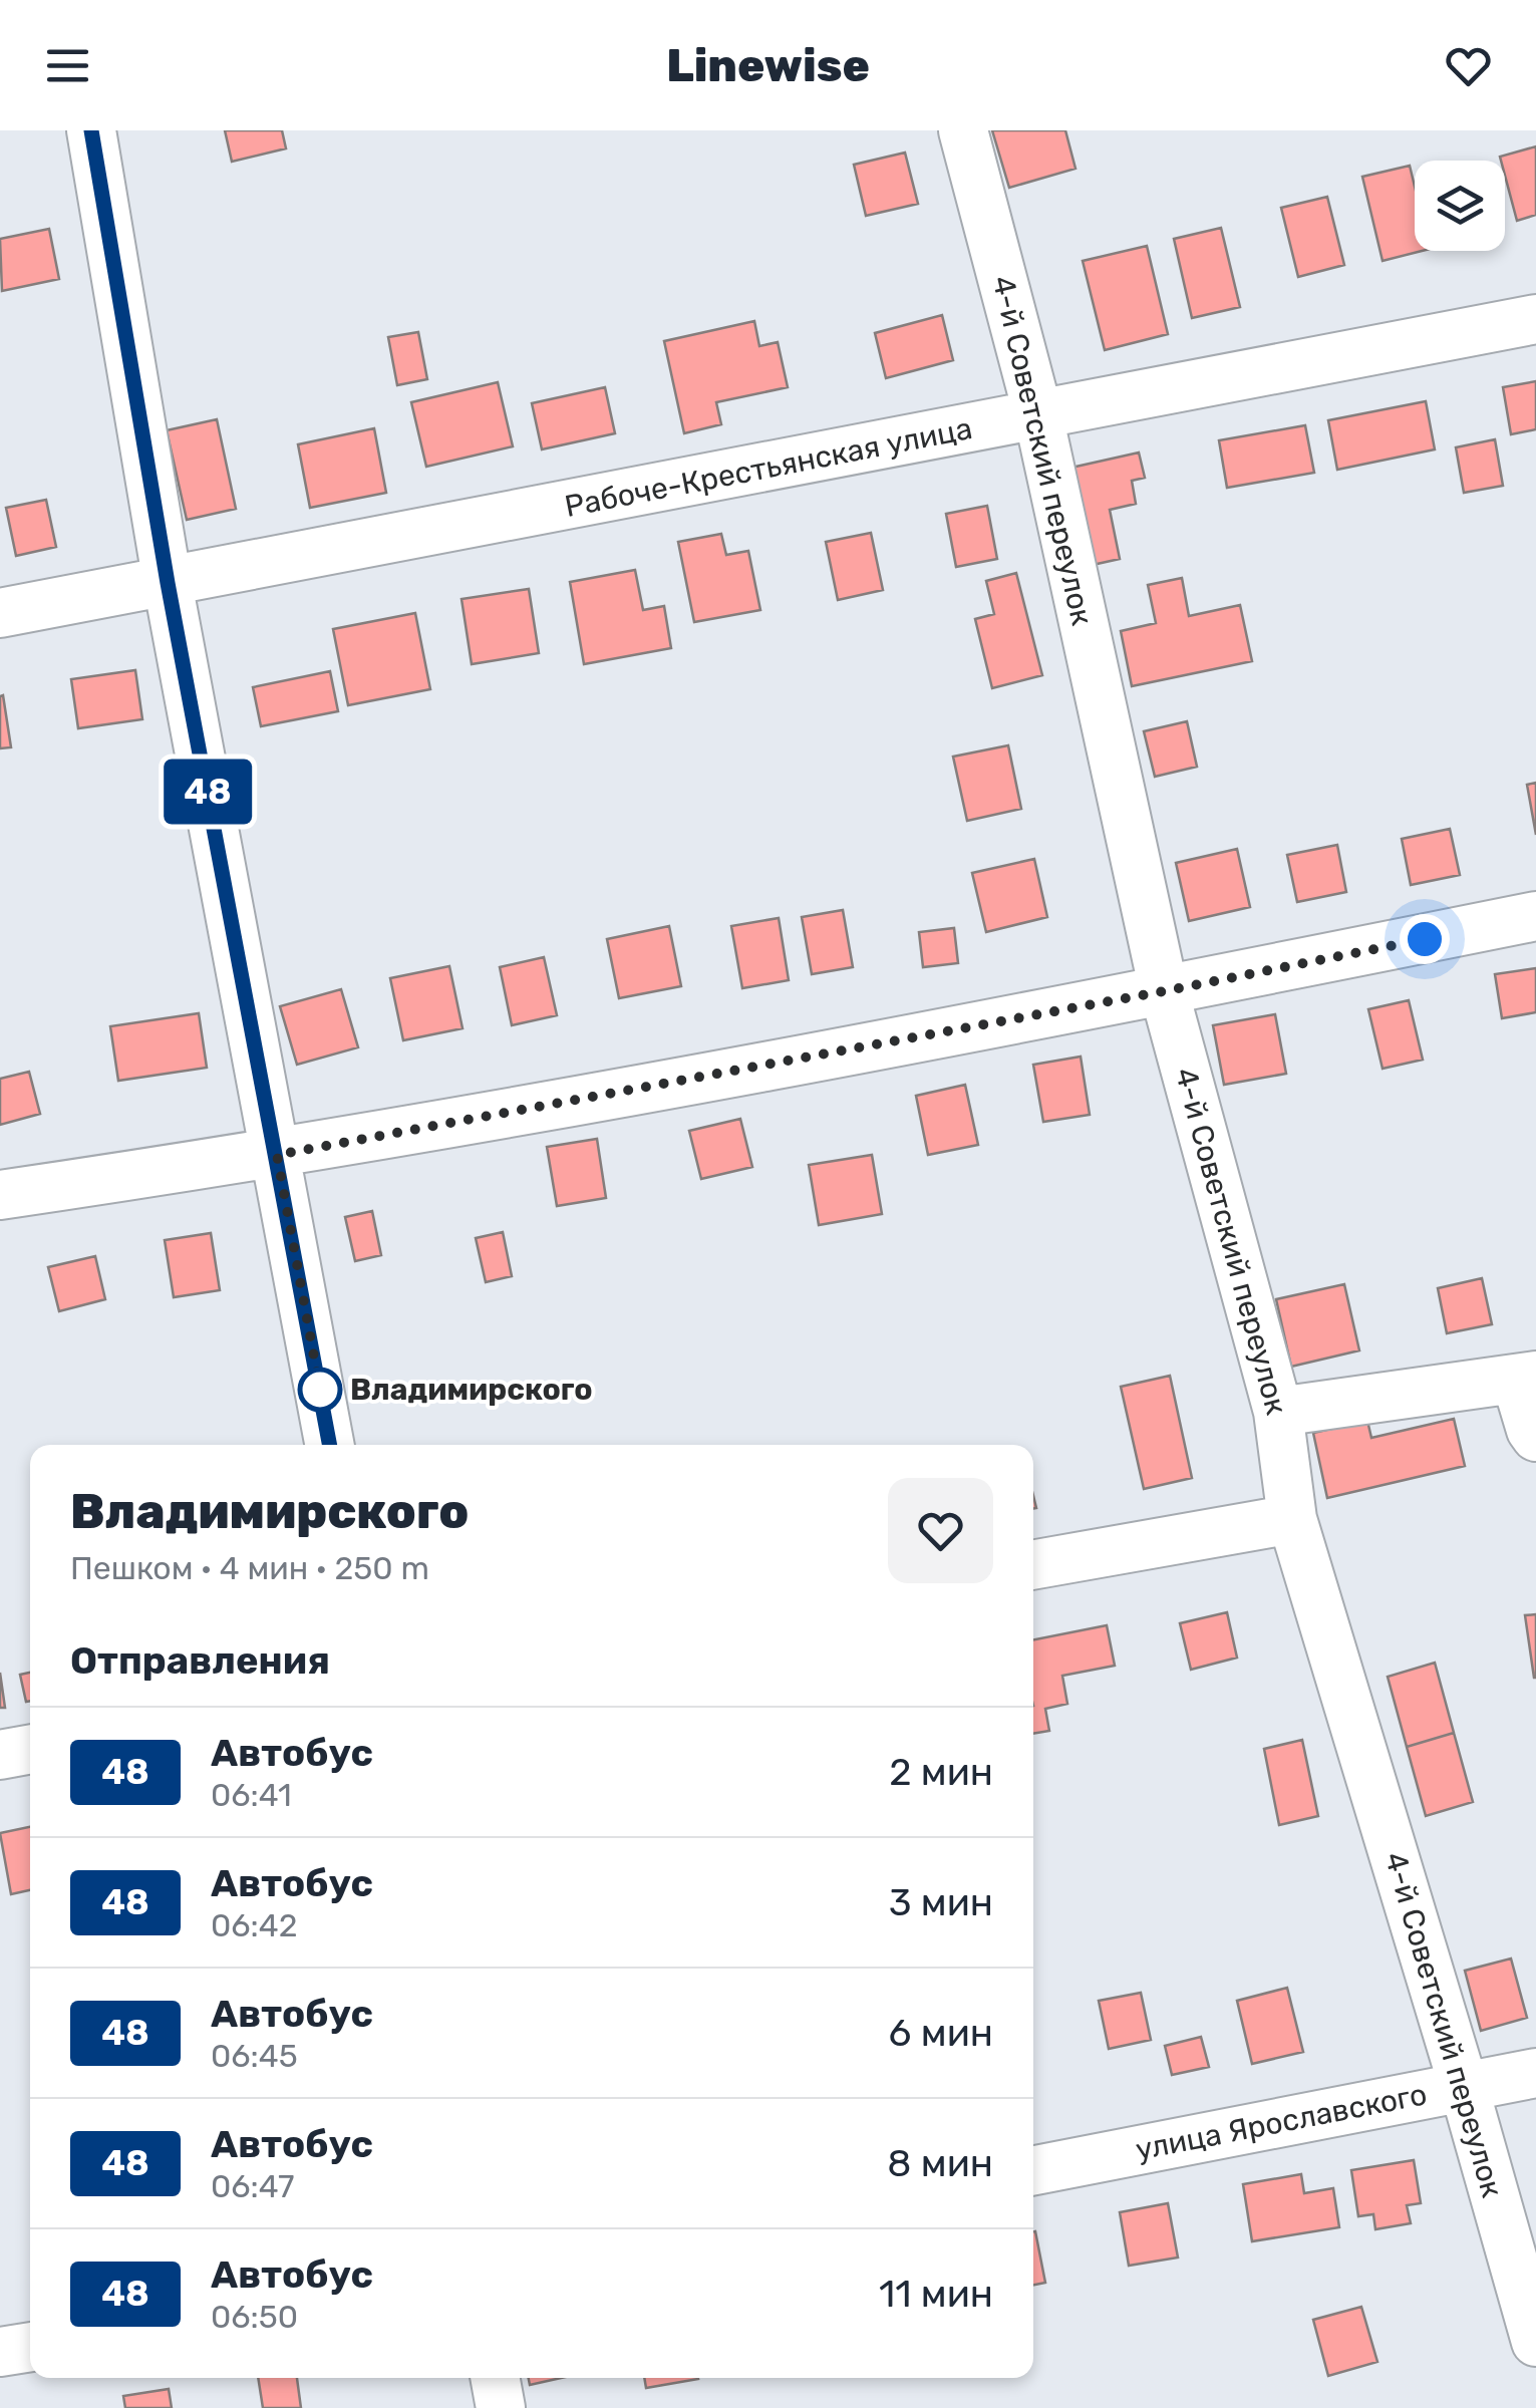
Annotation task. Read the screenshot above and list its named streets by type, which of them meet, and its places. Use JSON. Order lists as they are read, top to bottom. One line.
{"streets":{"street":["4-й Советский переулок","Рабоче-Крестьянская улица","улица Ярославского"]},"crossings":[["4-й Советский переулок","Рабоче-Крестьянская улица"],["4-й Советский переулок","улица Ярославского"]],"places":["Владимирского"],"lines":["bus line 48"],"page":{"header":"Linewise","on_map":"48","heading":[["Владимирского","Пешком · 4 мин · 250 m"],"Отправления"],"list":[{"mark":"48","name":"Автобус","note":"06:41","value":"2 мин"},{"mark":"48","name":"Автобус","note":"06:42","value":"3 мин"},{"mark":"48","name":"Автобус","note":"06:45","value":"6 мин"},{"mark":"48","name":"Автобус","note":"06:47","value":"8 мин"},{"mark":"48","name":"Автобус","note":"06:50","value":"11 мин"}]}}
